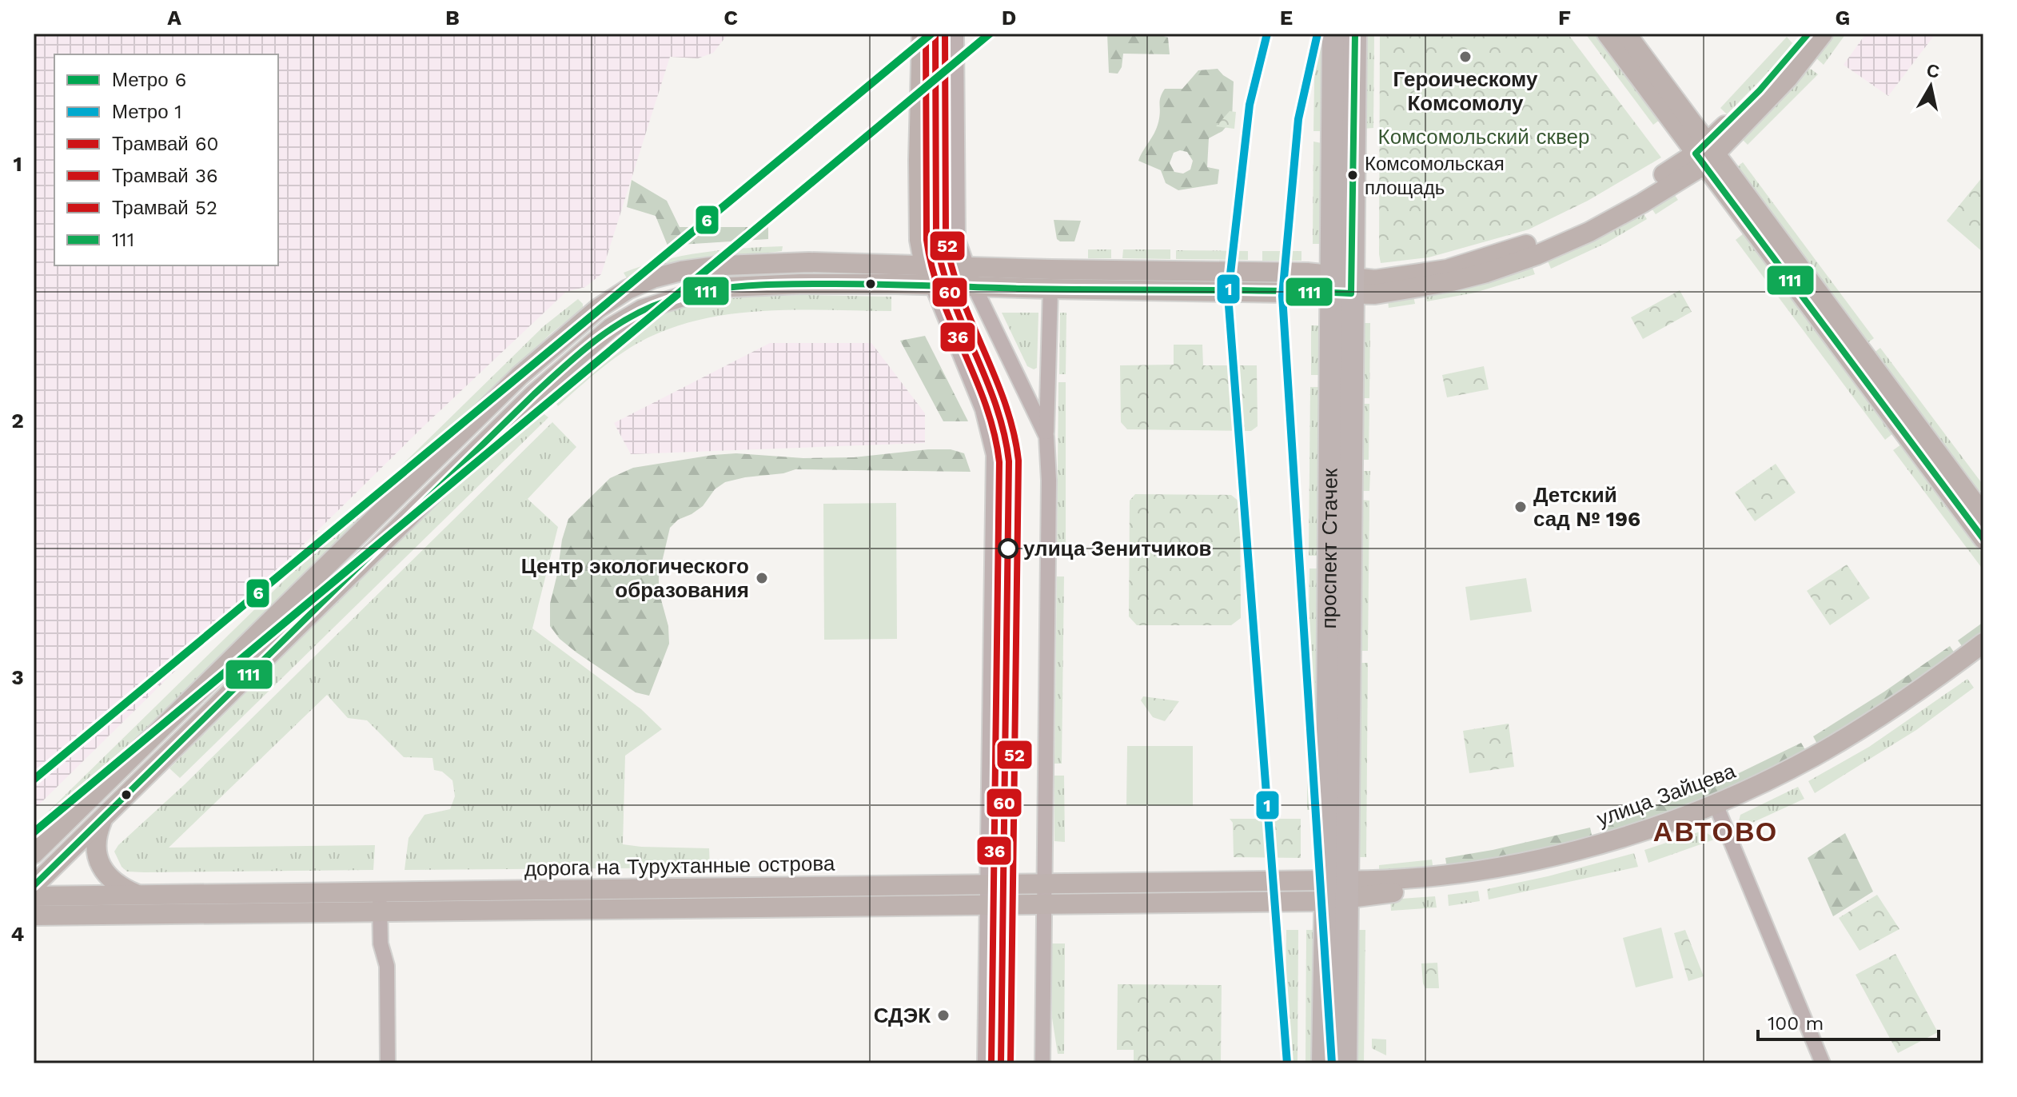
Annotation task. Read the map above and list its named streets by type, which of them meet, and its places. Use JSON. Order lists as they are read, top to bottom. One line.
{"streets":{"main road":["проспект Стачек","улица Зайцева","дорога на Турухтанные острова"]},"crossings":[["проспект Стачек","улица Зайцева"],["проспект Стачек","дорога на Турухтанные острова"],["улица Зайцева","дорога на Турухтанные острова"]],"districts":["АВТОВО"],"parks":["Комсомольский сквер"],"places":["Героическому Комсомолу","Комсомольская площадь","Детский сад № 196","улица Зенитчиков","Центр экологического образования","СДЭК"],"lines":["metro line 6","metro line 1","tram line 60","tram line 36","tram line 52","transit line 111"],"legend":["Метро 6","Метро 1","Трамвай 60","Трамвай 36","Трамвай 52","111"],"scale_bar":"100 m","north":"top","grid":{"columns":["A","B","C","D","E","F","G"],"rows":["1","2","3","4"]}}
